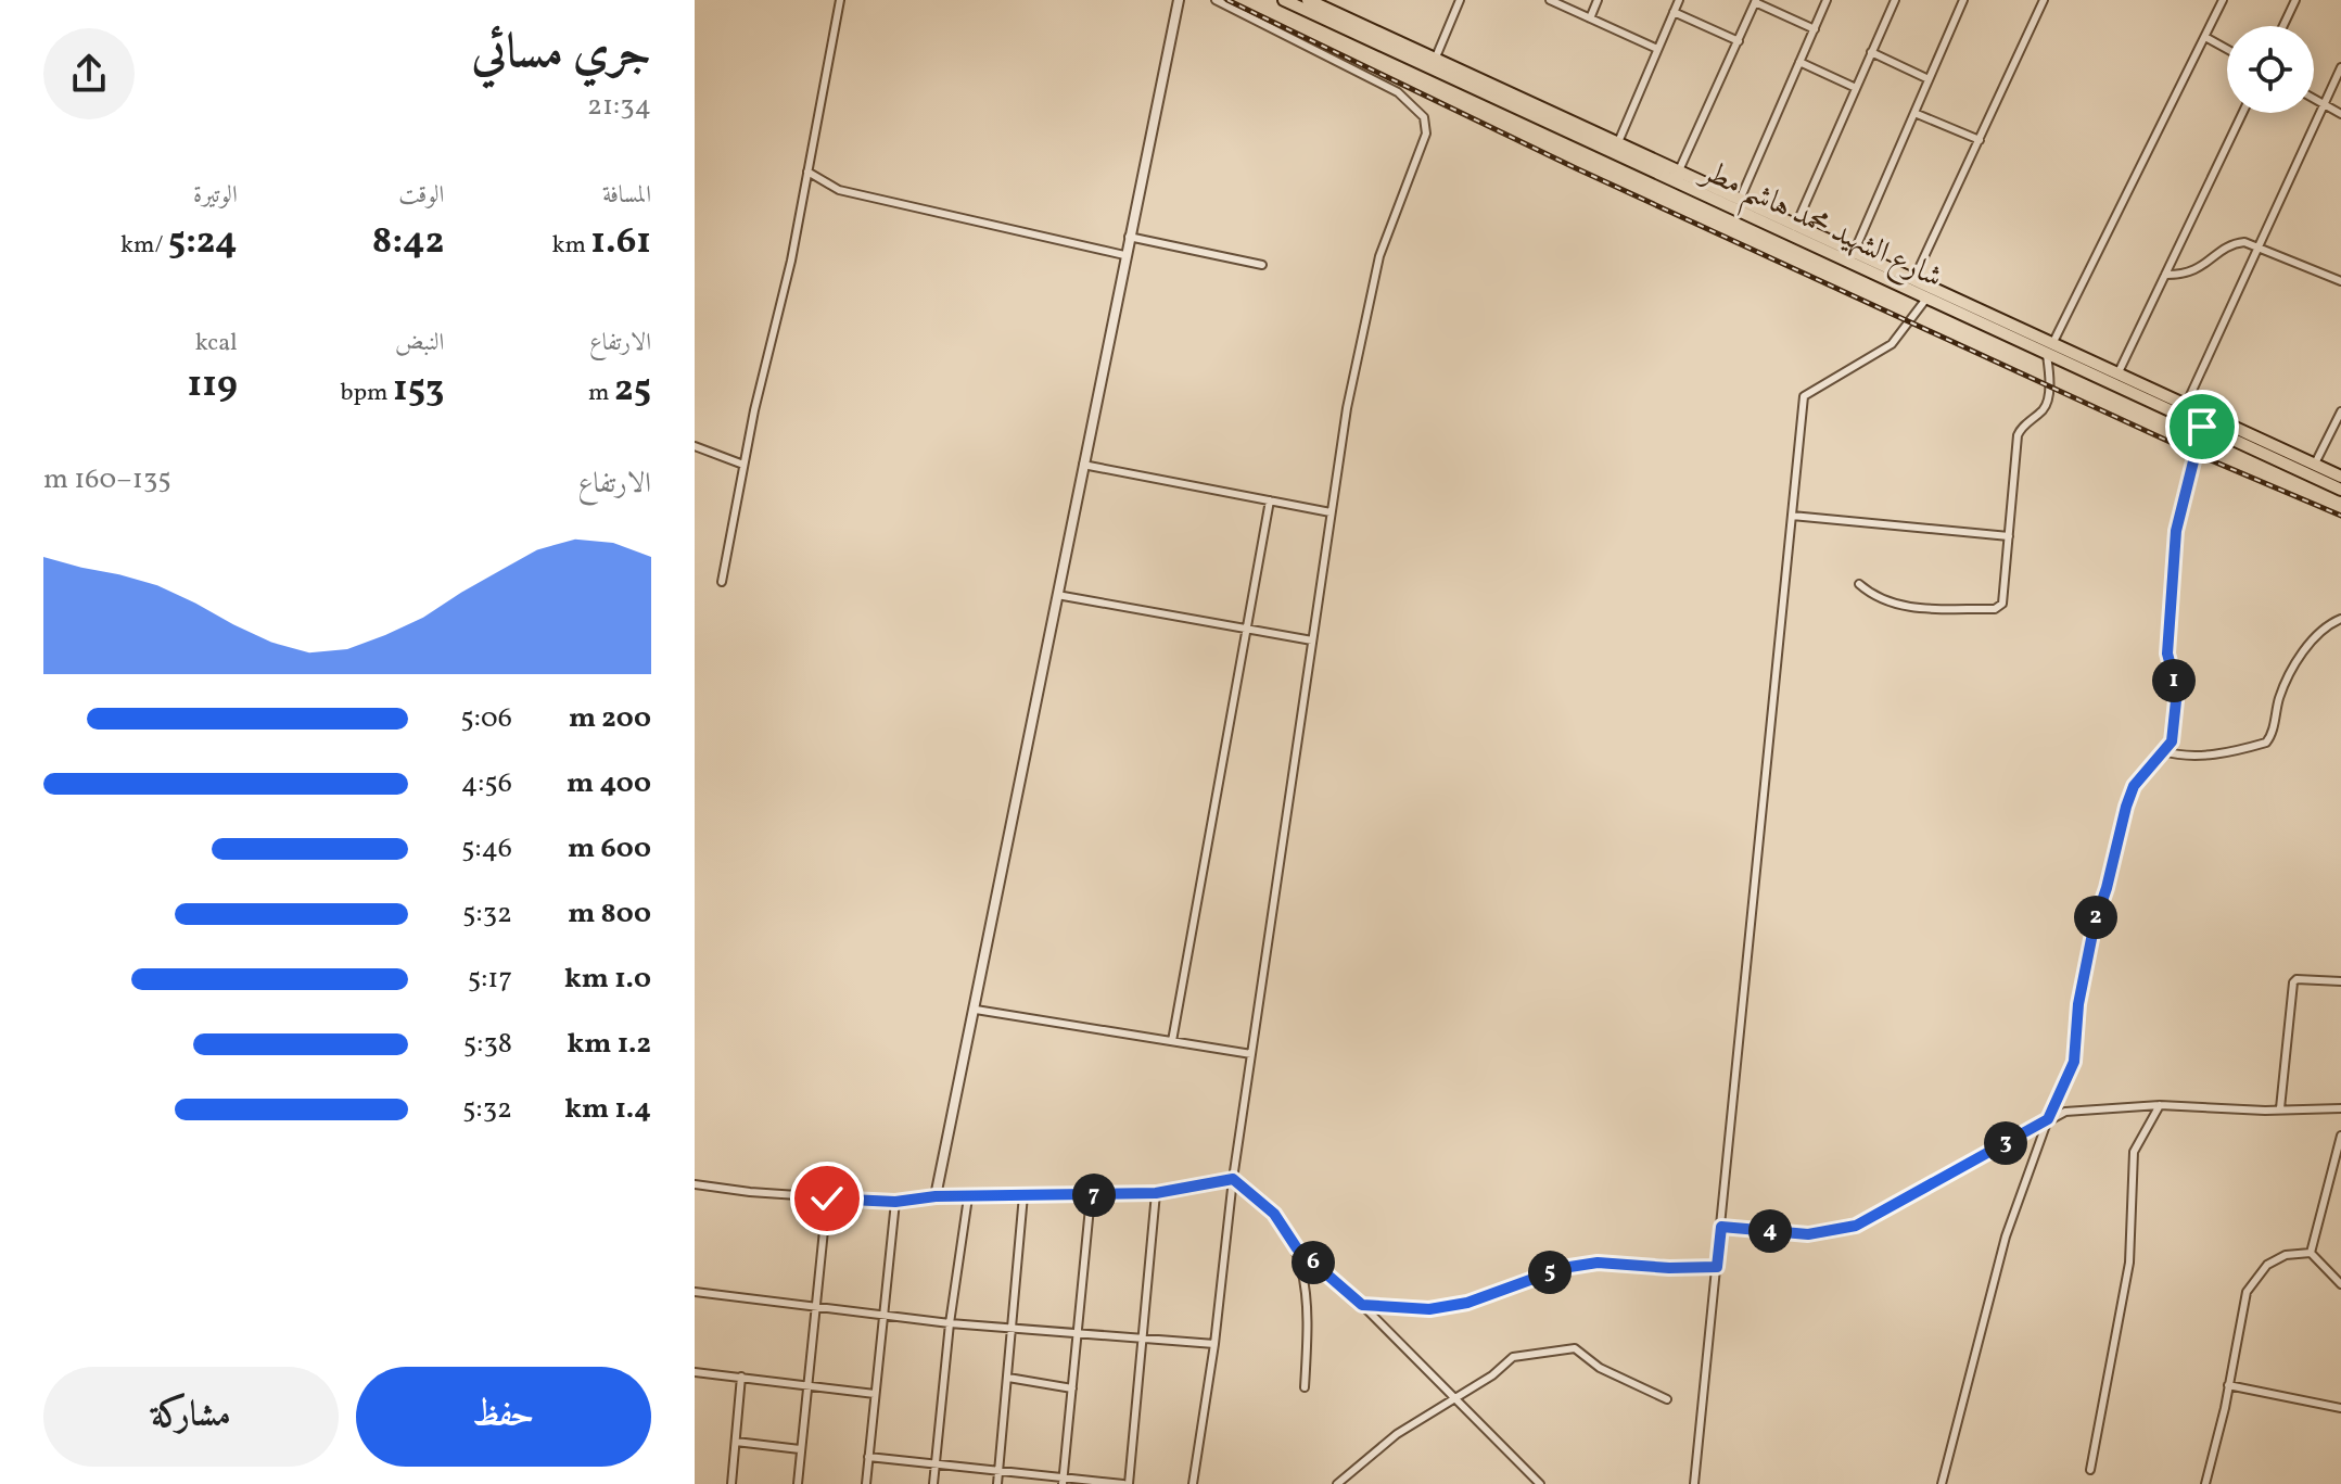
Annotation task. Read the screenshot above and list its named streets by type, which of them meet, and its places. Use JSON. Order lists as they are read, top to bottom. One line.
{"streets":{"main road":["شارع الشهيد محمد هاشم مطر"]},"page":{"heading":["جري مسائي","21:34"],"stats":[["المسافة","1.61 km"],["الوقت","8:42"],["الوتيرة","5:24 /km"],["الارتفاع","25 m"],["النبض","153 bpm"],["kcal","119"]],"chart":["الارتفاع","135–160 m"],"pins":["1","2","3","7","4","6","5"],"list":[{"name":"200 m","note":"5:06"},{"name":"400 m","note":"4:56"},{"name":"600 m","note":"5:46"},{"name":"800 m","note":"5:32"},{"name":"1.0 km","note":"5:17"},{"name":"1.2 km","note":"5:38"},{"name":"1.4 km","note":"5:32"}],"buttons":["حفظ","مشاركة"]}}
